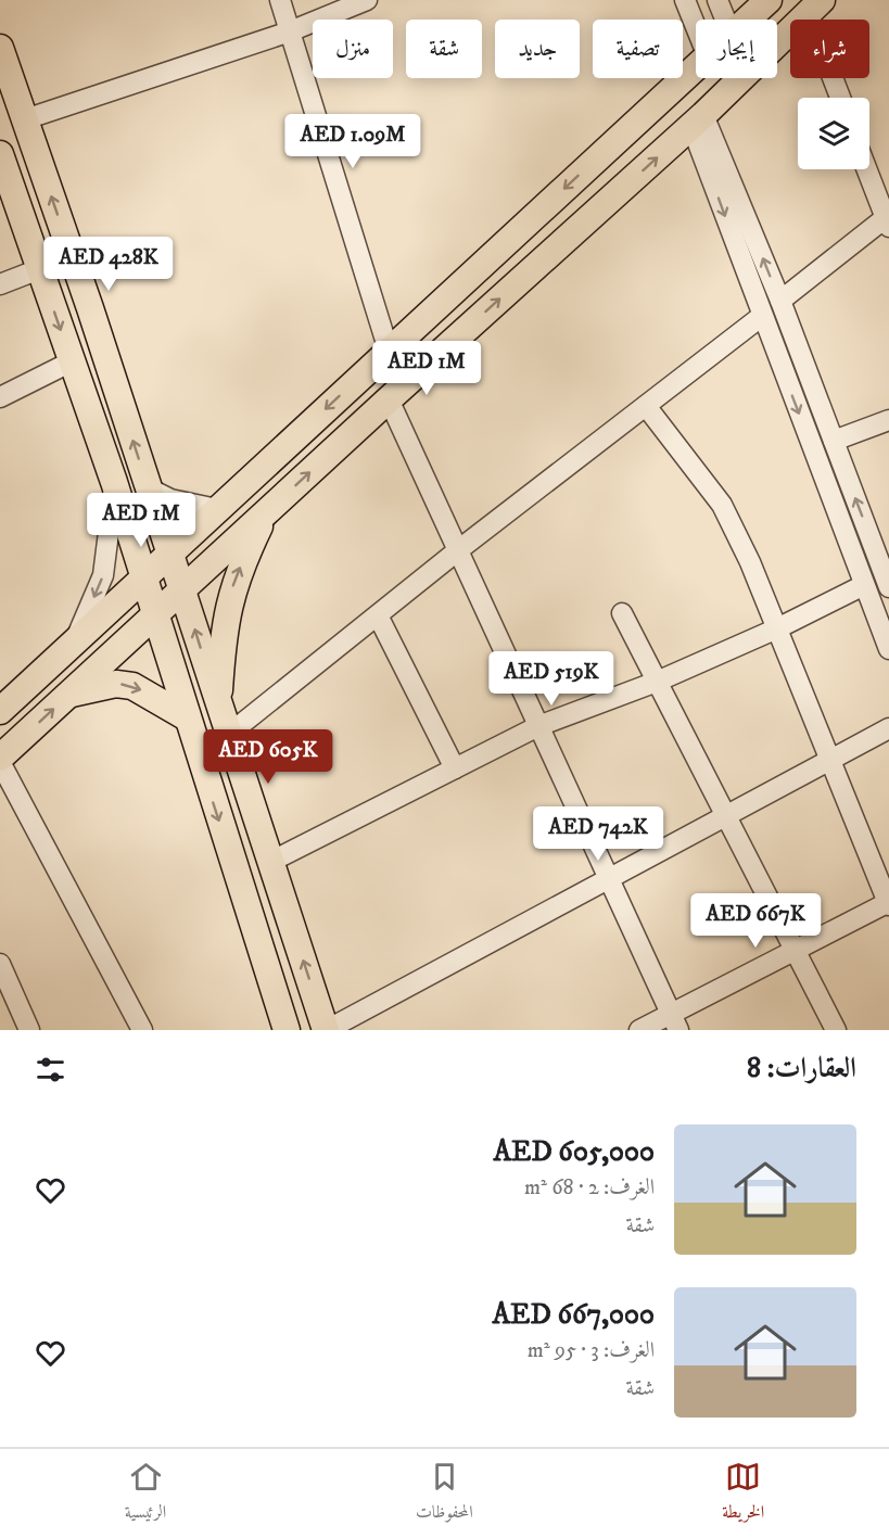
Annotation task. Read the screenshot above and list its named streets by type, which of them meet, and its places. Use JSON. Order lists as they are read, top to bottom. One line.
{"page":{"chip":["شراء","إيجار","تصفية","جديد","شقة","منزل"],"price":["AED 1.09M","AED 428K","AED 1M","AED 1M","AED 519K","AED 605K","AED 742K","AED 667K"],"heading":"العقارات: 8","list":[{"name":"AED 605,000","note":"الغرف: 2 · 68 m² · شقة"},{"name":"AED 667,000","note":"الغرف: 3 · 95 m² · شقة"}],"tabs":["الخريطة","المحفوظات","الرئيسية"]}}
